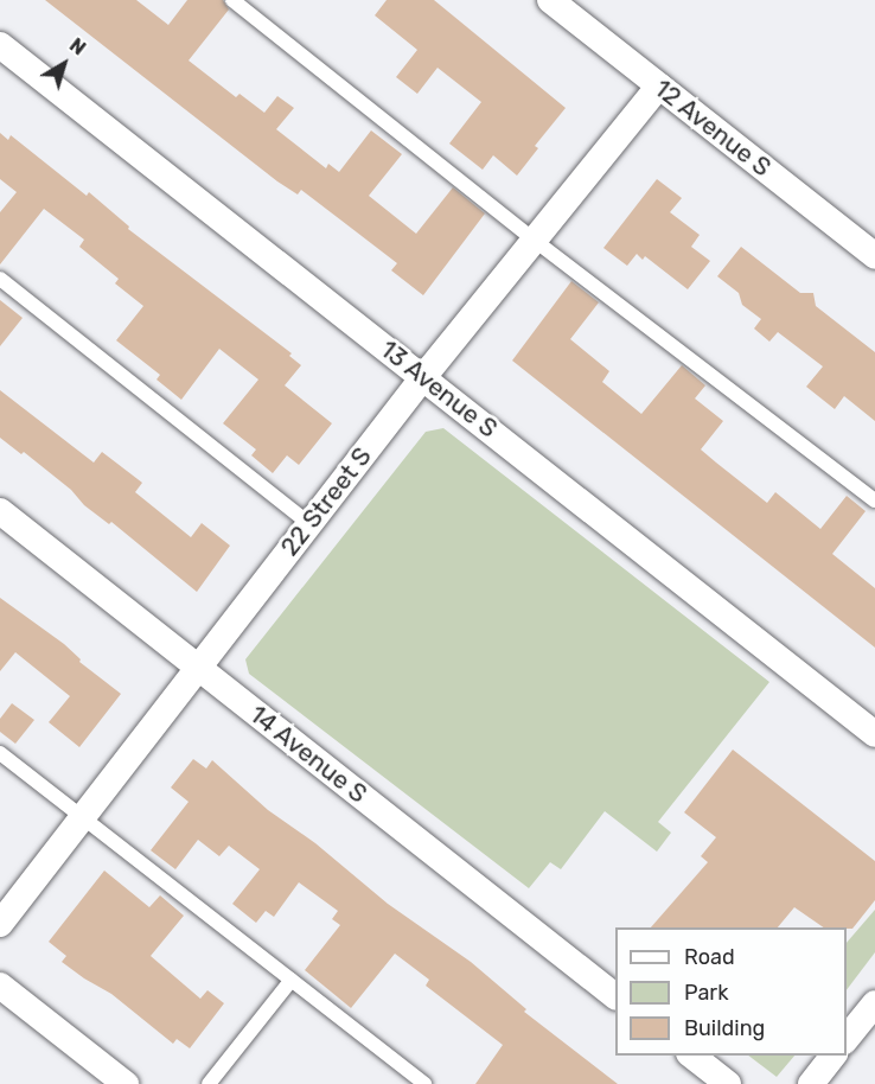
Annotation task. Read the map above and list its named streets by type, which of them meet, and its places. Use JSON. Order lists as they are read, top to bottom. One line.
{"streets":{"street":["12 Avenue S","13 Avenue S","22 Street S","14 Avenue S"]},"crossings":[["12 Avenue S","22 Street S"],["13 Avenue S","22 Street S"],["22 Street S","14 Avenue S"]],"legend":["Road","Park","Building"],"north":"top right"}
